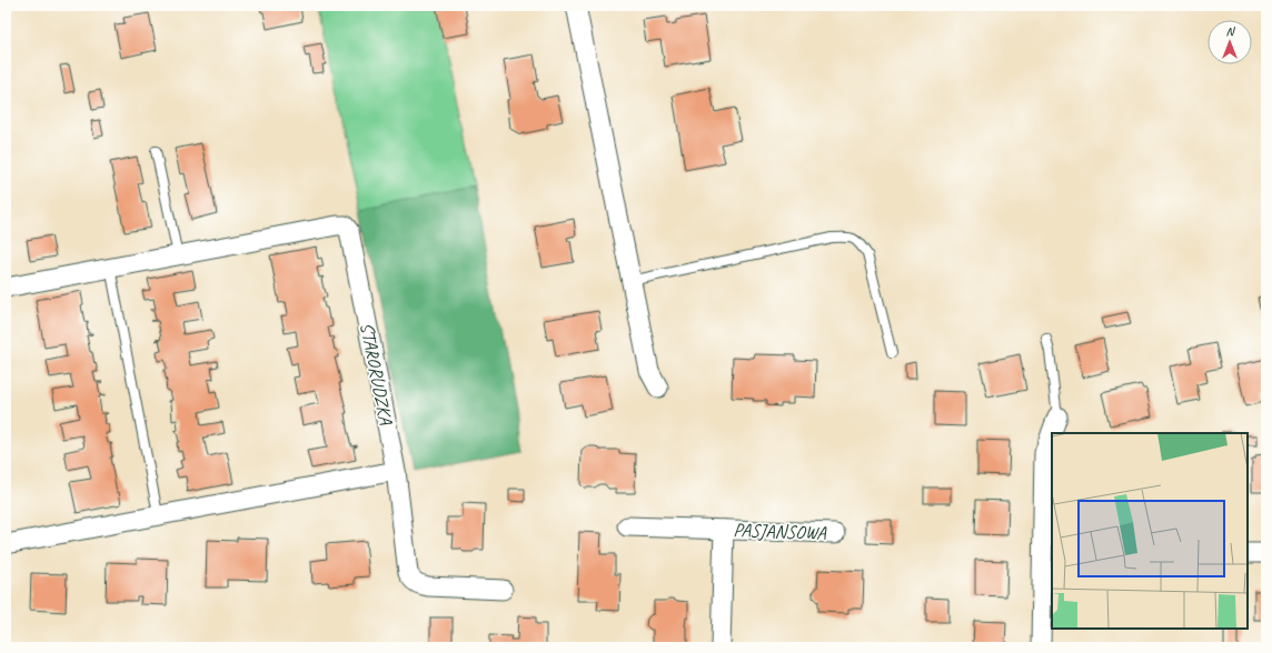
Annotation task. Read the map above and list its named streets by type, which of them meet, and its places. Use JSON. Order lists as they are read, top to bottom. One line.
{"streets":{"street":["STARORUDZKA","PASJANSOWA"]},"north":"top"}
